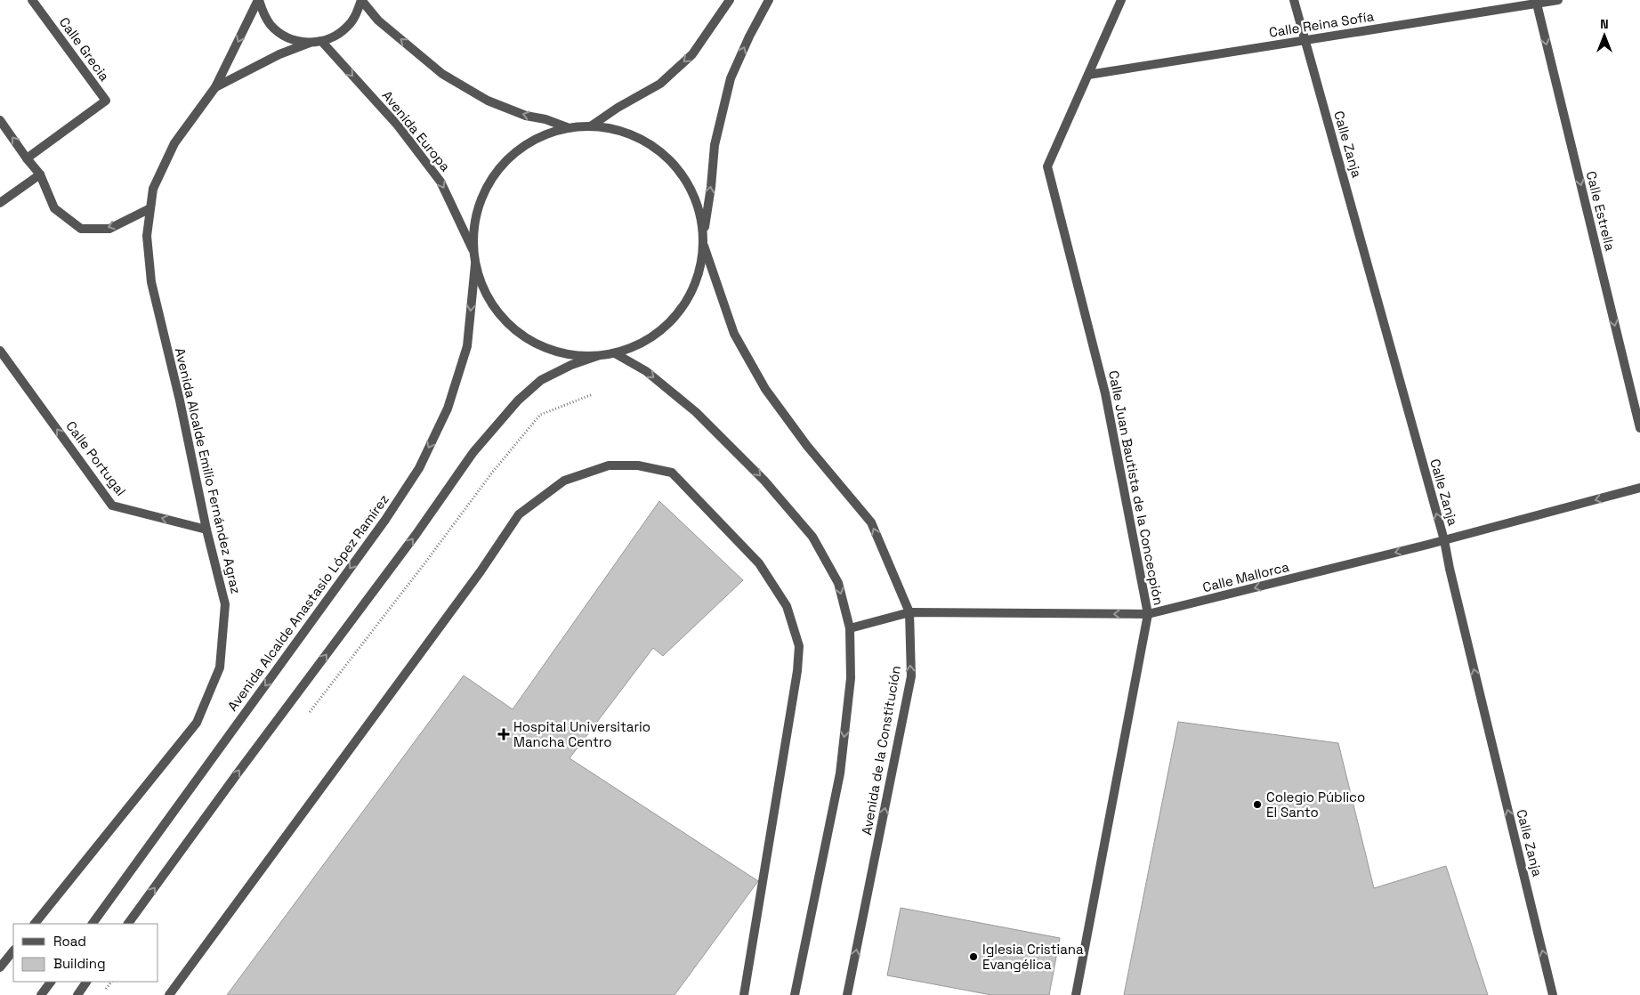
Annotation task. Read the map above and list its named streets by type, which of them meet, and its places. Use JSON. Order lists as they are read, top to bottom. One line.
{"streets":{"street":["Calle Reina Sofía","Calle Grecia","Avenida Europa","Calle Zanja","Calle Estrella","Calle Portugal","Avenida Alcalde Emilio Fernández Agraz","Calle Juan Bautista de la Concecpión","Calle Mallorca","Avenida Alcalde Anastasio López Ramírez","Avenida de la Constitución"]},"crossings":[["Calle Reina Sofía","Calle Zanja"],["Calle Reina Sofía","Calle Estrella"],["Calle Reina Sofía","Calle Juan Bautista de la Concecpión"],["Calle Zanja","Calle Mallorca"],["Calle Portugal","Avenida Alcalde Emilio Fernández Agraz"],["Calle Juan Bautista de la Concecpión","Calle Mallorca"],["Calle Mallorca","Avenida de la Constitución"]],"one_way":["Calle Zanja","Calle Estrella","Calle Portugal","Calle Mallorca"],"places":{"health":["Hospital Universitario Mancha Centro"],"other":["Colegio Público El Santo","Iglesia Cristiana Evangélica"]},"legend":["Road","Building"],"north":"top"}
